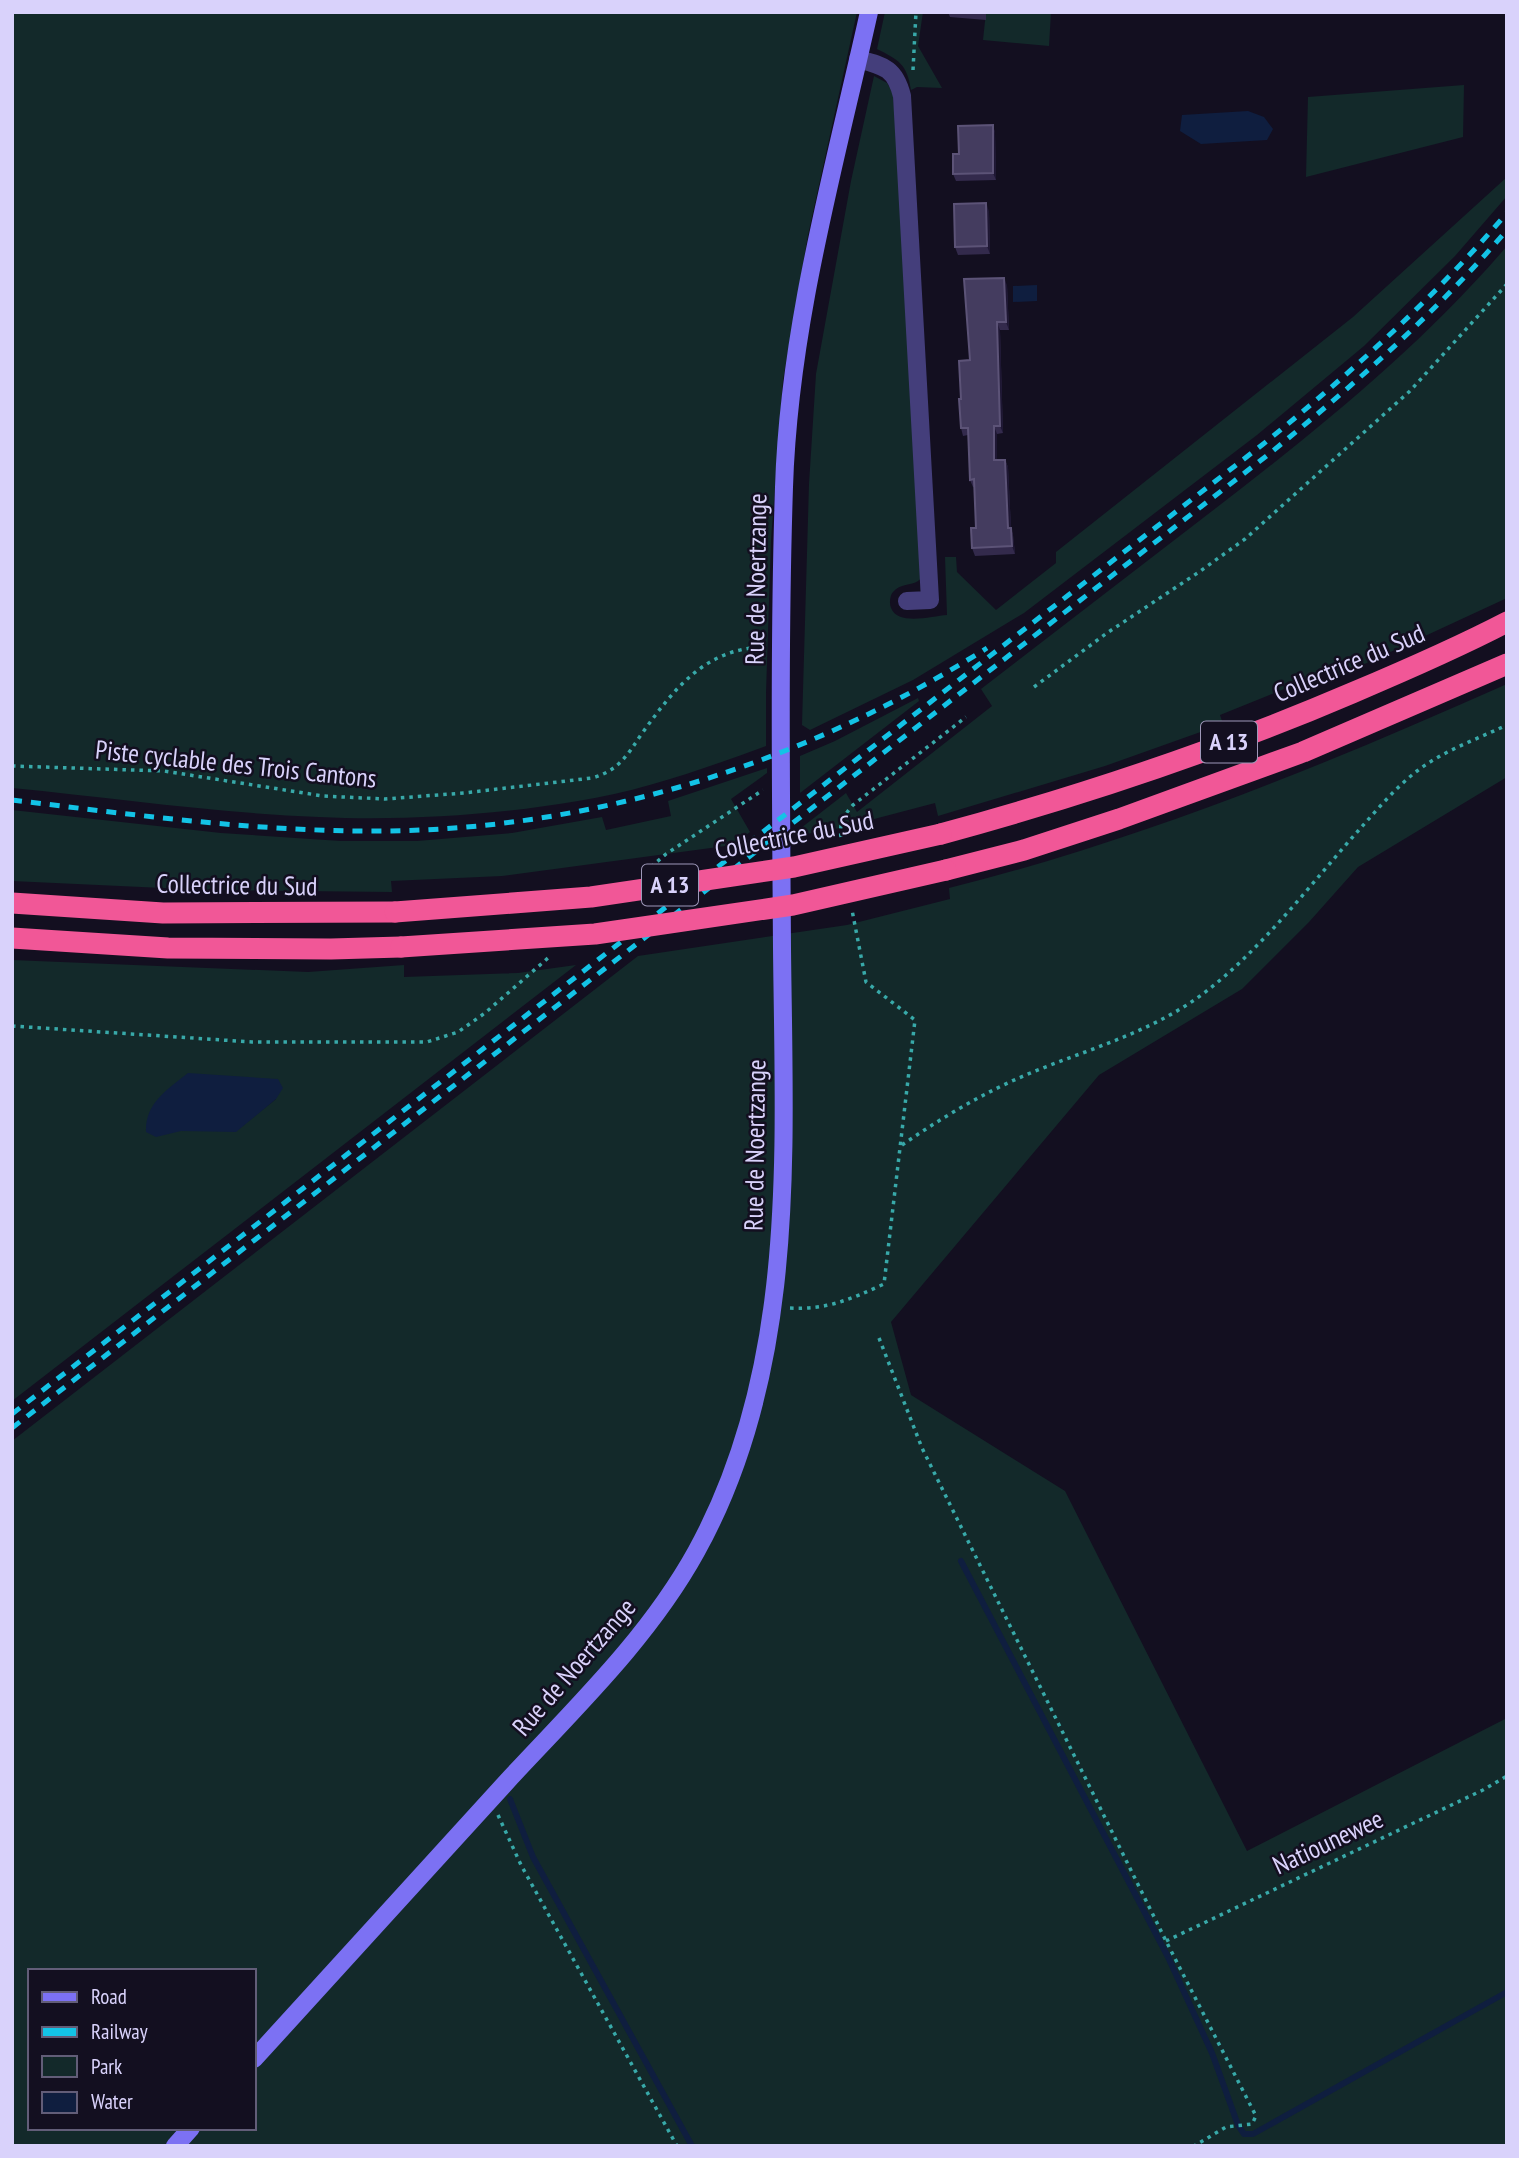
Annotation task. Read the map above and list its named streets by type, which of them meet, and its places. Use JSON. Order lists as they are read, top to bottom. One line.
{"streets":{"highway":["Collectrice du Sud","A 13"],"main road":["Rue de Noertzange"],"path":["Piste cyclable des Trois Cantons","Natiounewee"]},"crossings":[["Rue de Noertzange","Piste cyclable des Trois Cantons"]],"legend":["Road","Railway","Park","Water"]}
